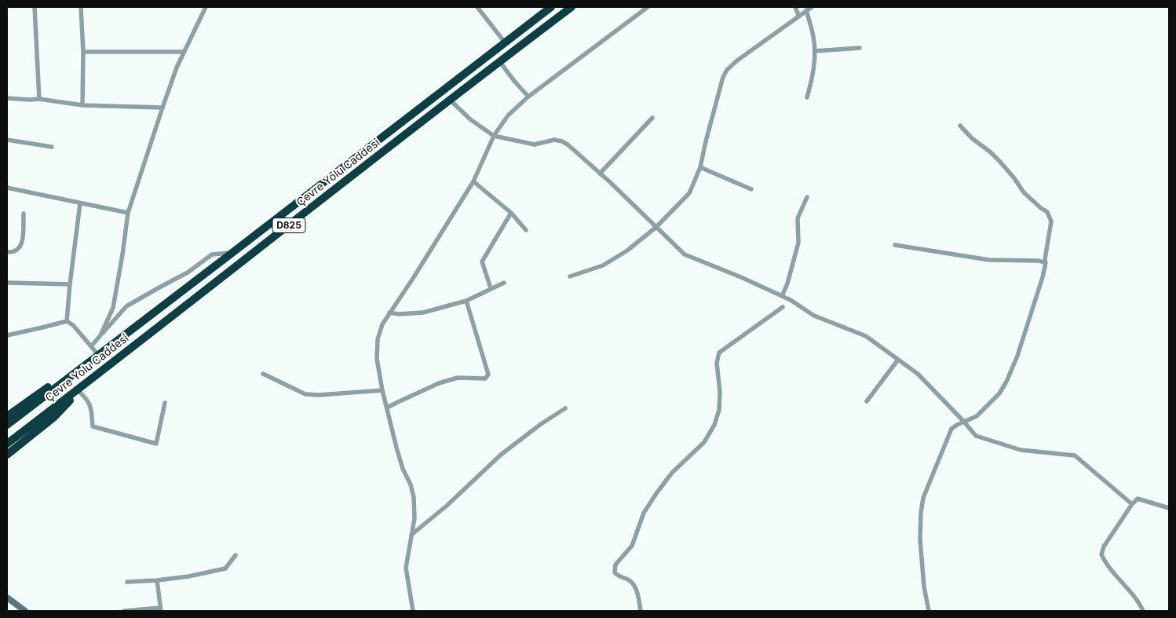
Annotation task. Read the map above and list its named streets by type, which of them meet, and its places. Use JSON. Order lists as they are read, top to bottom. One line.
{"streets":{"highway":["Çevre Yolu Caddesi","D825"]}}
